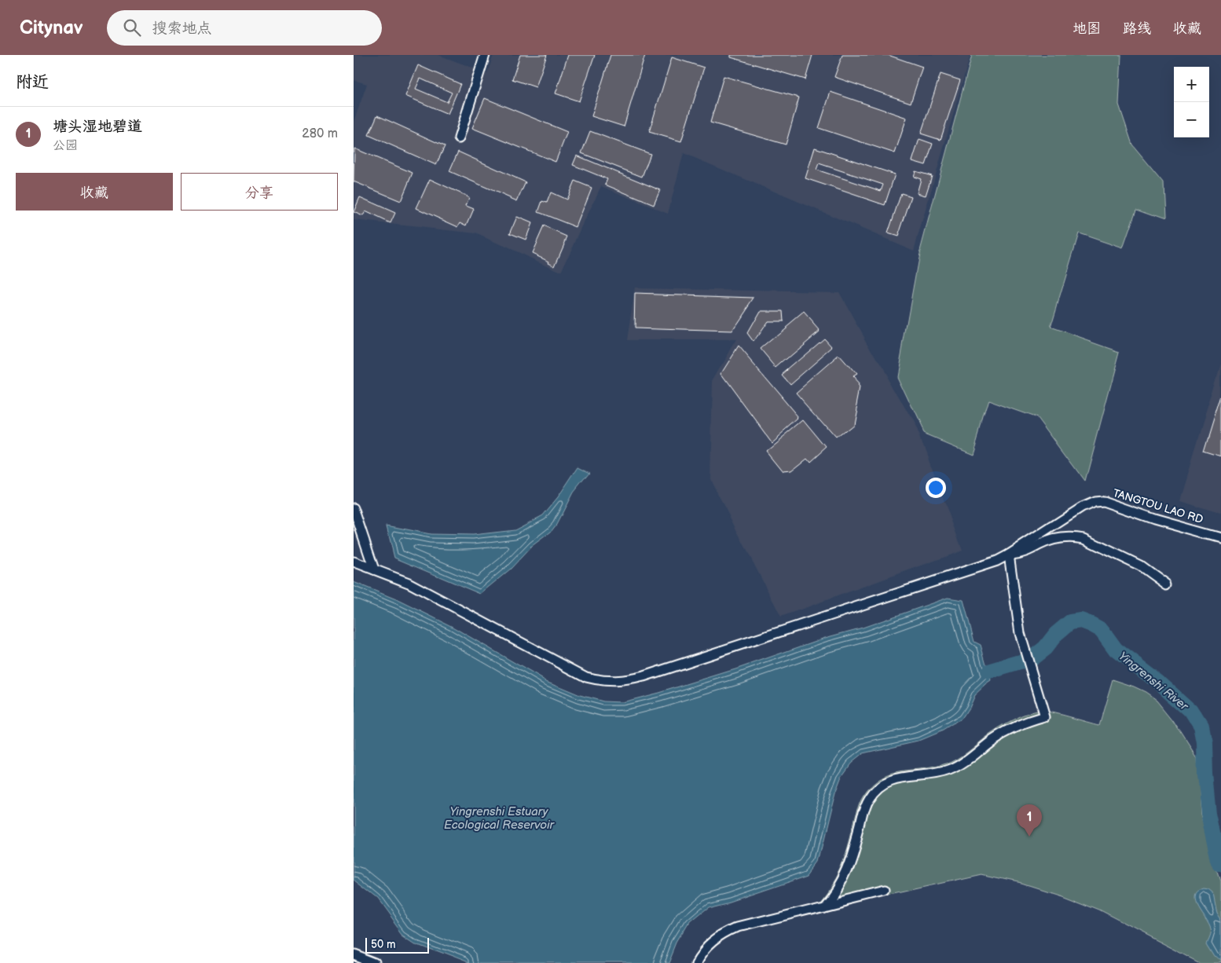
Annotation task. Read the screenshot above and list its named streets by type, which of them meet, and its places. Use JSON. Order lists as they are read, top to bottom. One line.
{"streets":{"street":["TANGTOU LAO RD"]},"water":["Yingrenshi River","Yingrenshi Estuary Ecological Reservoir"],"scale_bar":"50 m","page":{"header":"Citynav","search":"搜索地点","nav":["地图","路线","收藏"],"heading":"附近","map_buttons":["+","−"],"list":[{"mark":"1","name":"塘头湿地碧道","note":"公园","value":"280 m"}],"buttons":["收藏","分享"],"pins":"1","scale":"50 m"}}
